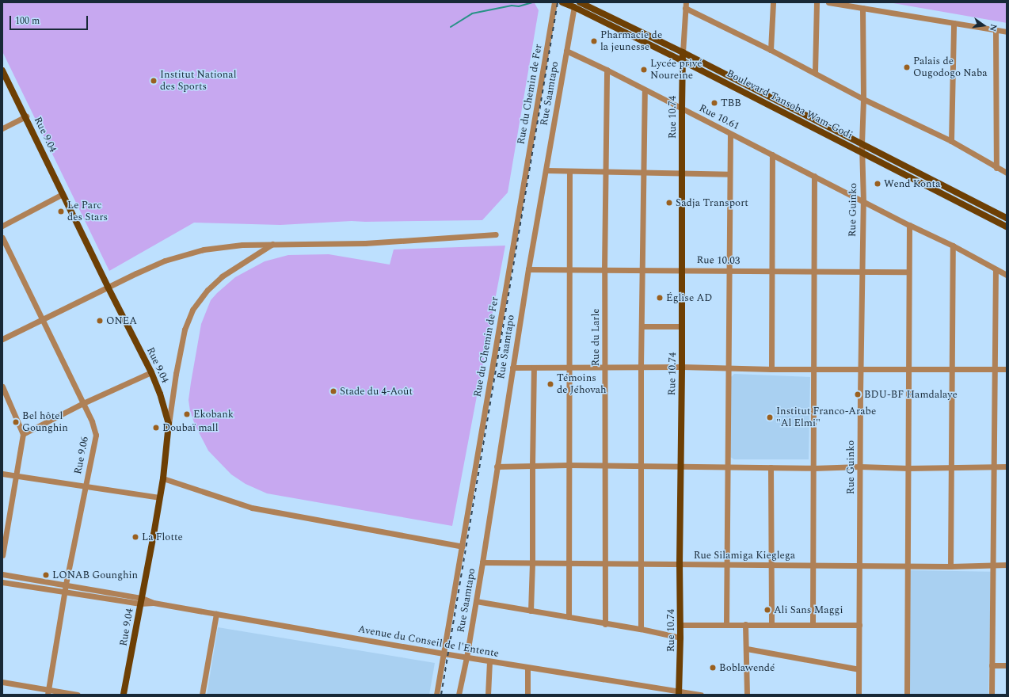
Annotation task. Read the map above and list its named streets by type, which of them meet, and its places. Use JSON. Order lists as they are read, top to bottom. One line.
{"streets":{"main road":["Boulevard Tansoba Wam-Godi","Rue 10.74","Rue 9.04"],"street":["Rue Saamtapo","Rue du Chemin de Fer","Rue 10.61","Rue Guinko","Rue 10.03","Rue du Larle","Rue 9.06","Rue Silamiga Kieglega","Avenue du Conseil de l'Entente"]},"crossings":[["Rue Saamtapo","Boulevard Tansoba Wam-Godi"],["Rue Saamtapo","Rue 10.61"],["Rue Saamtapo","Rue 10.03"],["Rue Saamtapo","Rue Silamiga Kieglega"],["Rue Saamtapo","Avenue du Conseil de l'Entente"],["Rue du Chemin de Fer","Avenue du Conseil de l'Entente"],["Boulevard Tansoba Wam-Godi","Rue 10.74"],["Boulevard Tansoba Wam-Godi","Rue Guinko"],["Rue 10.74","Rue 10.61"],["Rue 10.74","Rue 10.03"],["Rue 10.74","Rue Silamiga Kieglega"],["Rue 10.74","Avenue du Conseil de l'Entente"],["Rue 10.61","Rue Guinko"],["Rue 10.61","Rue du Larle"],["Rue 9.04","Avenue du Conseil de l'Entente"],["Rue Guinko","Rue 10.03"],["Rue Guinko","Rue Silamiga Kieglega"],["Rue 10.03","Rue du Larle"],["Rue du Larle","Rue Silamiga Kieglega"],["Rue 9.06","Avenue du Conseil de l'Entente"]],"places":["Pharmacie de la jeunesse","Palais de Ougodogo Naba","Lycée privé Noureine","Institut National des Sports","TBB","Wend Konta","Sadja Transport","Le Parc des Stars","Église AD","ONEA","Témoins de Jéhovah","Stade du 4-Août","BDU-BF Hamdalaye","Ekobank","Institut Franco-Arabe \"Al Elmi\"","Bel hôtel Gounghin","Doubaï mall","La Flotte","LONAB Gounghin","Ali Sans Maggi","Boblawendé"],"scale_bar":"100 m","north":"right"}
